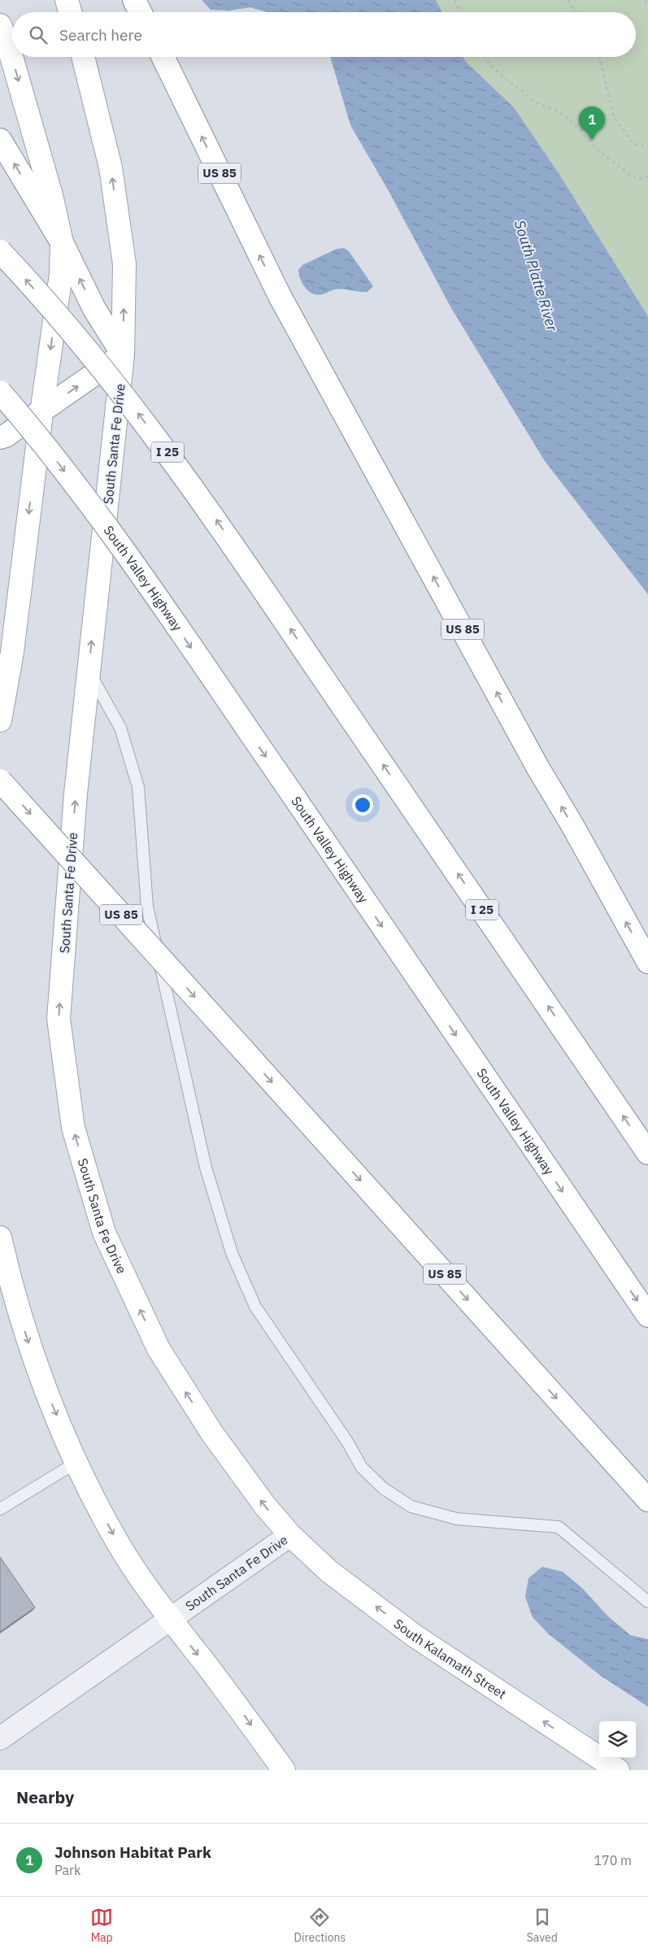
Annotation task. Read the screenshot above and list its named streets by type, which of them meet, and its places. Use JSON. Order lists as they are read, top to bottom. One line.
{"streets":{"main road":["US 85","South Santa Fe Drive","I 25","South Valley Highway","South Kalamath Street"]},"crossings":[["South Santa Fe Drive","South Kalamath Street"]],"water":["South Platte River"],"page":{"search":"Search here","pins":"1","heading":"Nearby","list":[{"mark":"1","name":"Johnson Habitat Park","note":"Park","value":"170 m"}],"nav":["Map","Directions","Saved"]}}
